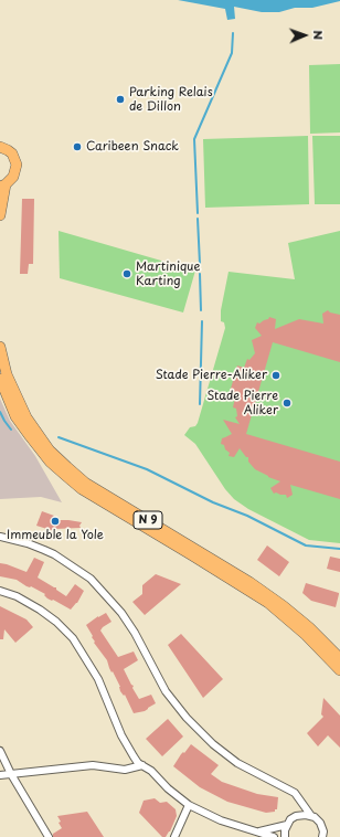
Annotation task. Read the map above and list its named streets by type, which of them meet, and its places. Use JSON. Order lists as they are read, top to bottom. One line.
{"streets":{"main road":["N 9"]},"places":["Parking Relais de Dillon","Caribeen Snack","Martinique Karting","Stade Pierre-Aliker","Stade Pierre Aliker","Immeuble la Yole"],"north":"right"}
